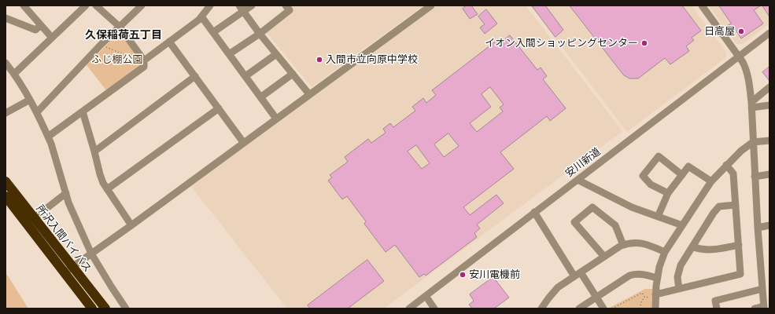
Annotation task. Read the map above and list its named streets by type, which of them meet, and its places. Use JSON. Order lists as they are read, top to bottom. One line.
{"streets":{"highway":["所沢入間バイパス"],"street":["安川新道"]},"districts":["久保稲荷五丁目"],"parks":["ふじ棚公園"],"places":["日高屋","イオン入間ショッピングセンター","入間市立向原中学校","安川電機前"]}
